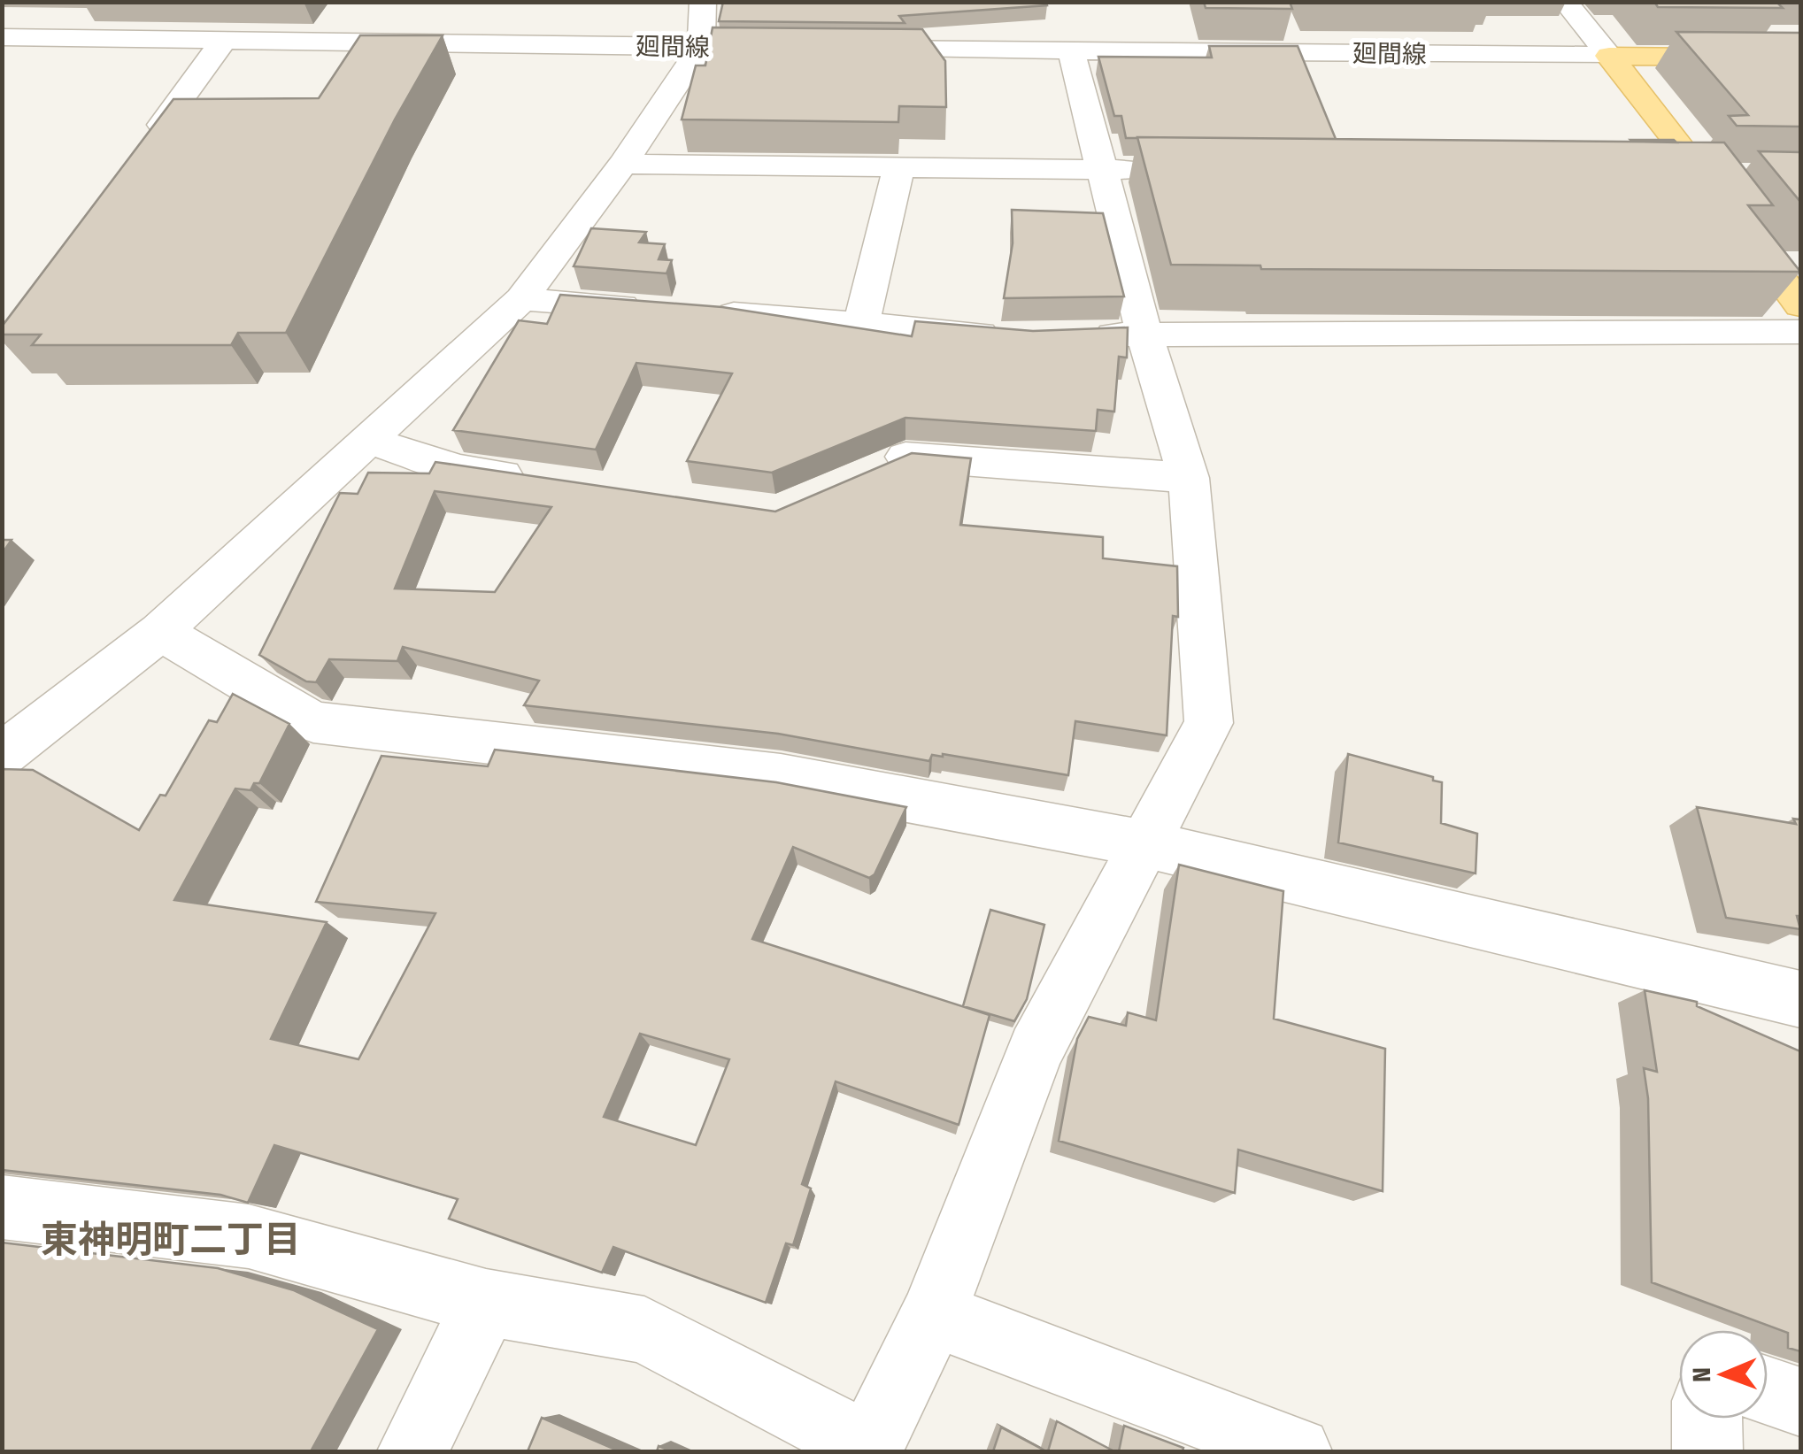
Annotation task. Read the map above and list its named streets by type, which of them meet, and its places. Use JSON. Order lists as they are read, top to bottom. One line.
{"streets":{"street":["廻間線"]},"districts":["東神明町二丁目"],"north":"left"}
